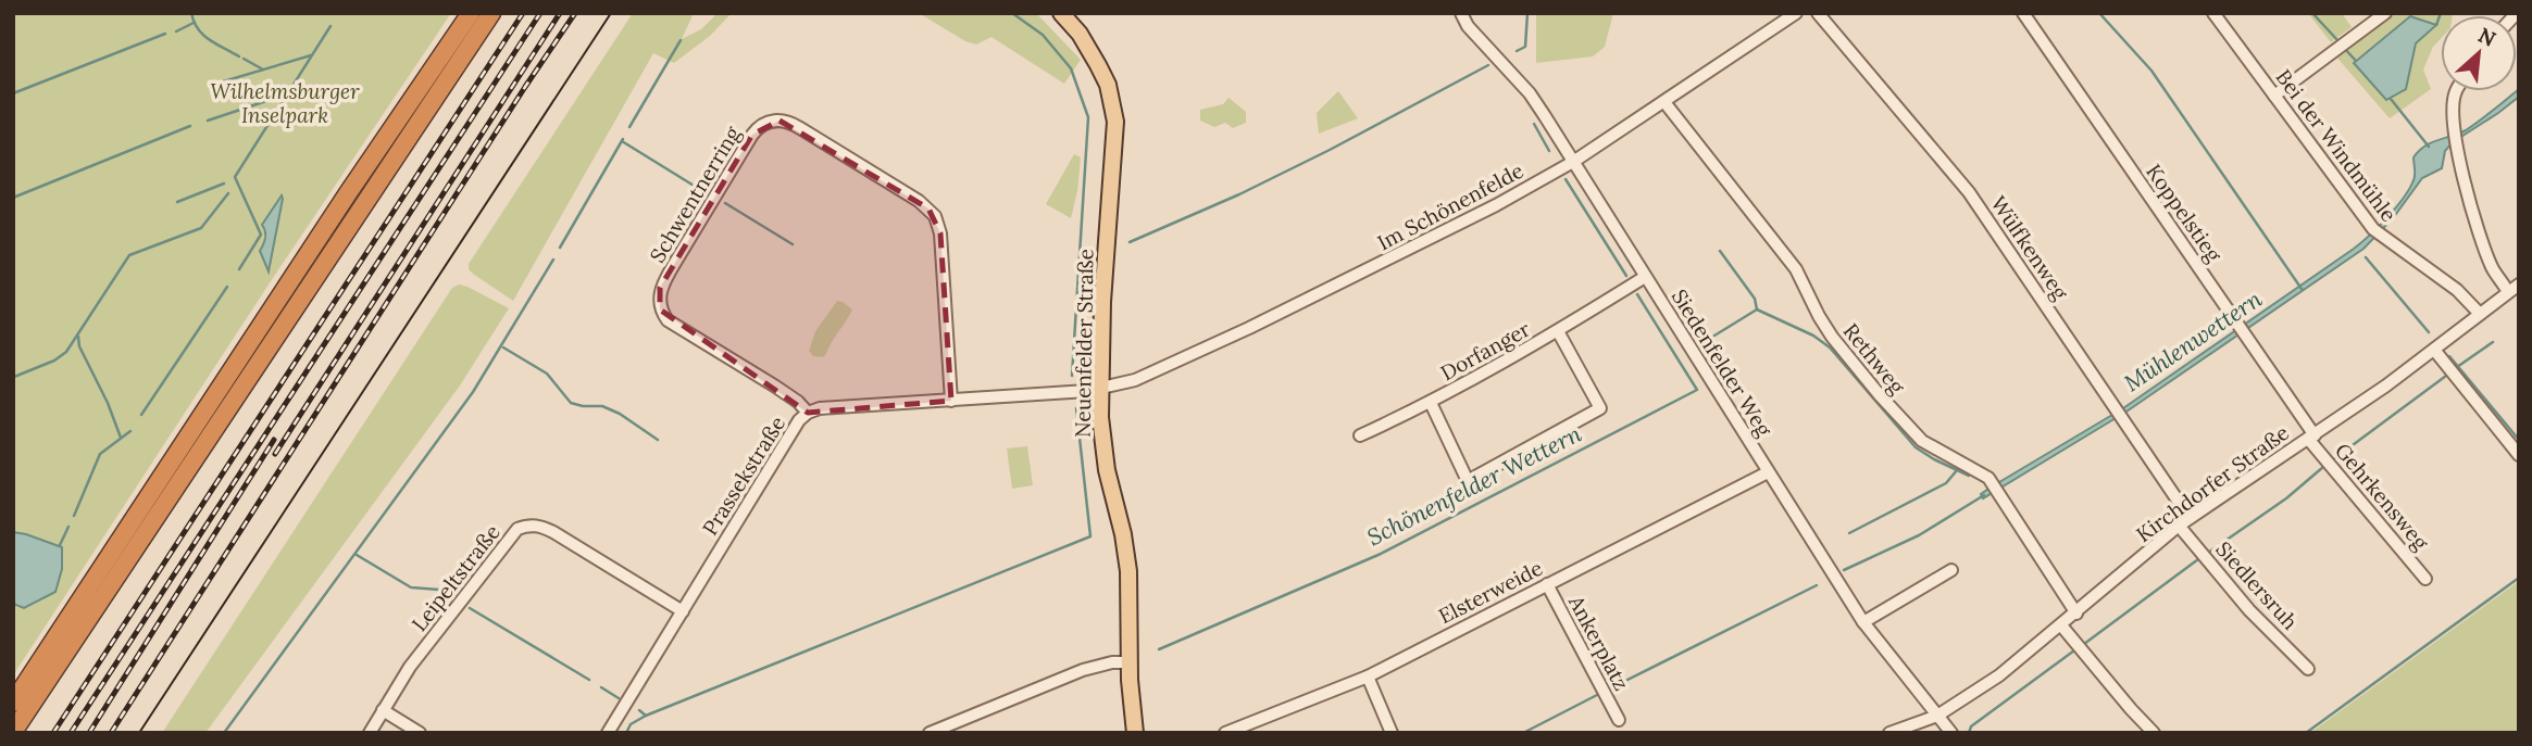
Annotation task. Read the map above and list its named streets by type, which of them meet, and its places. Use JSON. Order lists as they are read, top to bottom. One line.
{"streets":{"main road":["Neuenfelder Straße"],"street":["Bei der Windmühle","Schwentnerring","Im Schönenfelde","Koppelstieg","Wülfkenweg","Dorfanger","Rethweg","Siedenfelder Weg","Prassekstraße","Kirchdorfer Straße","Gehrkensweg","Leipeltstraße","Siedlersruh","Elsterweide","Ankerplatz"]},"crossings":[["Bei der Windmühle","Kirchdorfer Straße"],["Schwentnerring","Prassekstraße"],["Im Schönenfelde","Neuenfelder Straße"],["Im Schönenfelde","Rethweg"],["Im Schönenfelde","Siedenfelder Weg"],["Im Schönenfelde","Prassekstraße"],["Koppelstieg","Kirchdorfer Straße"],["Koppelstieg","Gehrkensweg"],["Wülfkenweg","Kirchdorfer Straße"],["Neuenfelder Straße","Prassekstraße"],["Dorfanger","Siedenfelder Weg"],["Rethweg","Kirchdorfer Straße"],["Siedenfelder Weg","Kirchdorfer Straße"],["Siedenfelder Weg","Elsterweide"],["Prassekstraße","Leipeltstraße"],["Kirchdorfer Straße","Gehrkensweg"],["Kirchdorfer Straße","Siedlersruh"],["Elsterweide","Ankerplatz"]],"water":["Mühlenwettern","Schönenfelder Wettern"],"parks":["Wilhelmsburger Inselpark"],"north":"top right"}
